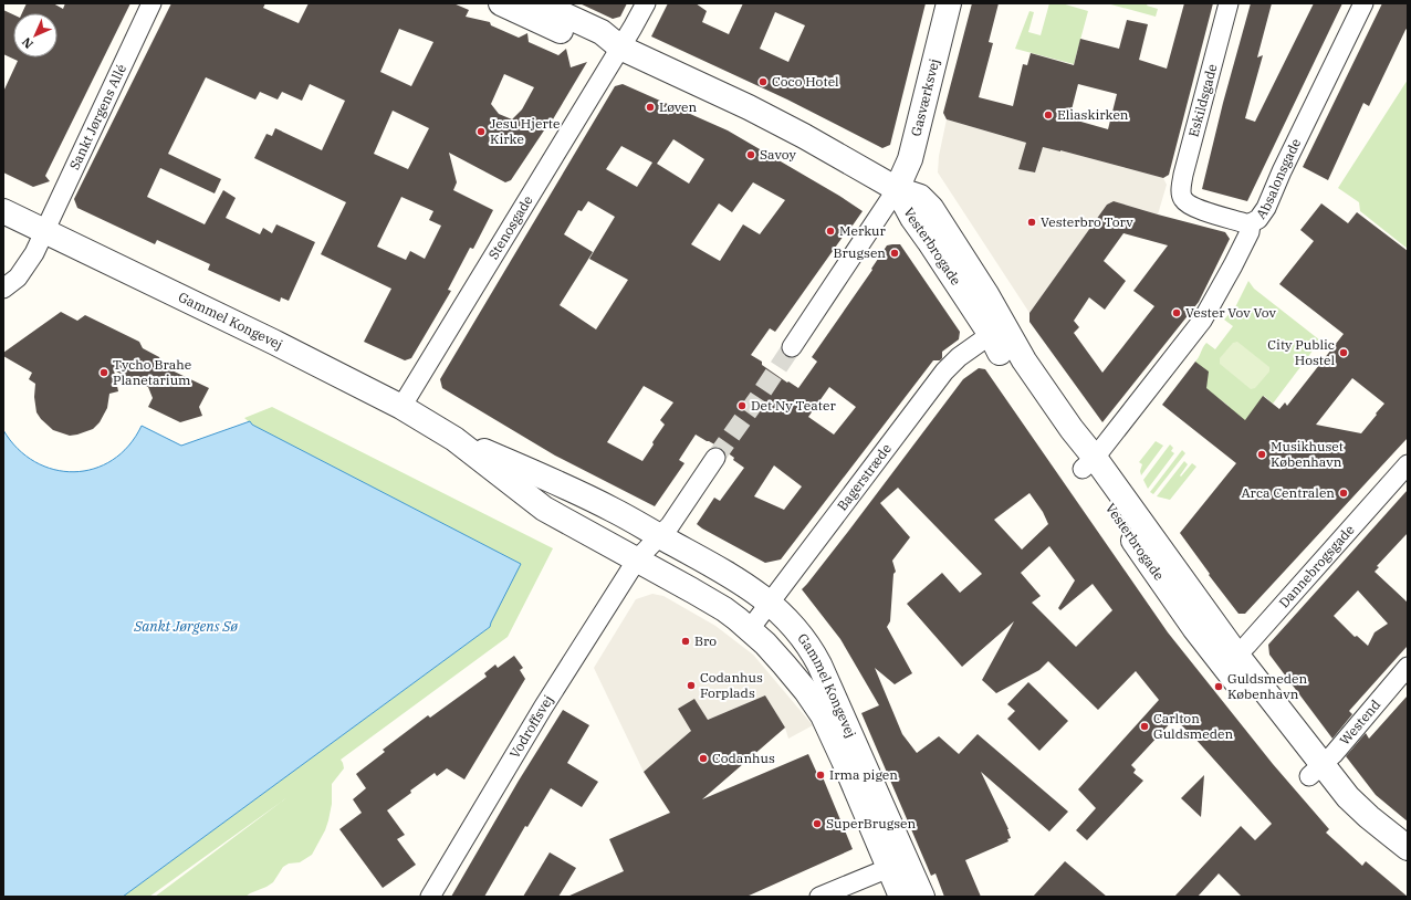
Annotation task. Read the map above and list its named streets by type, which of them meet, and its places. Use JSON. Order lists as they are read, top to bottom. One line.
{"streets":{"street":["Gasværksvej","Eskildsgade","Sankt Jørgens Allé","Absalonsgade","Stenosgade","Vesterbrogade","Gammel Kongevej","Bagerstræde","Dannebrogsgade","Westend","Vodroffsvej"]},"crossings":[["Gasværksvej","Vesterbrogade"],["Eskildsgade","Absalonsgade"],["Sankt Jørgens Allé","Gammel Kongevej"],["Absalonsgade","Vesterbrogade"],["Stenosgade","Gammel Kongevej"],["Vesterbrogade","Bagerstræde"],["Vesterbrogade","Dannebrogsgade"],["Vesterbrogade","Westend"],["Gammel Kongevej","Bagerstræde"],["Gammel Kongevej","Vodroffsvej"]],"water":["Sankt Jørgens Sø"],"places":["Coco Hotel","Løven","Eliaskirken","Jesu Hjerte Kirke","Savoy","Vesterbro Torv","Merkur","Brugsen","Vester Vov Vov","City Public Hostel","Tycho Brahe Planetarium","Det Ny Teater","Musikhuset København","Arca Centralen","Bro","Codanhus Forplads","Guldsmeden København","Carlton Guldsmeden","Codanhus","Irma pigen","SuperBrugsen"],"north":"bottom left"}
